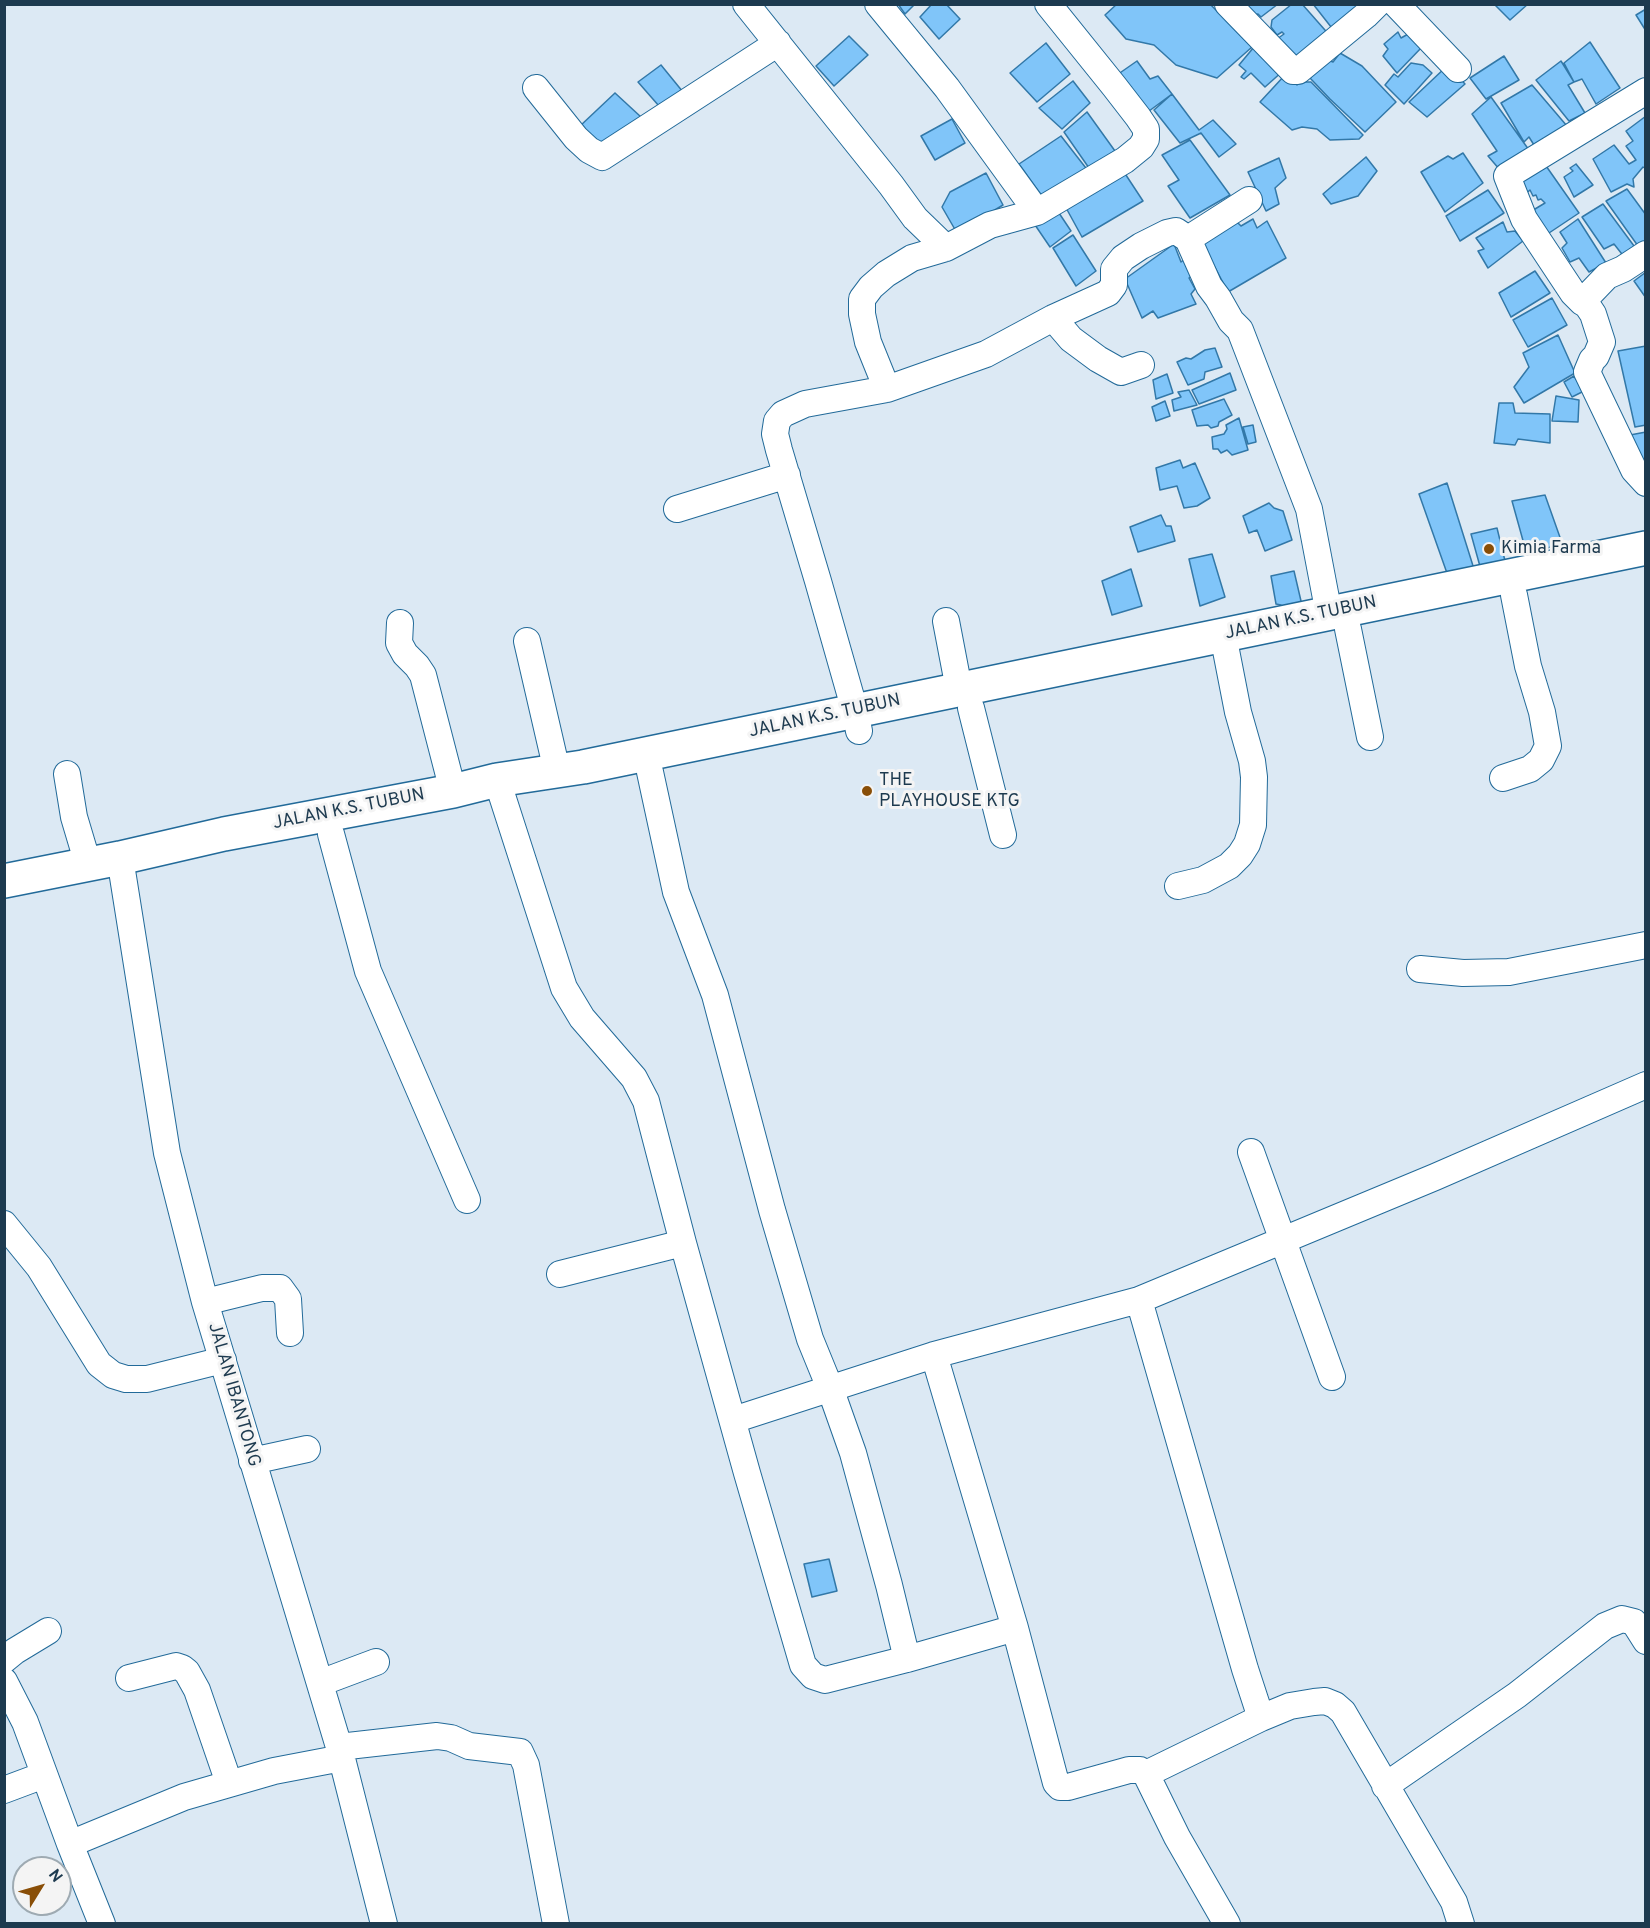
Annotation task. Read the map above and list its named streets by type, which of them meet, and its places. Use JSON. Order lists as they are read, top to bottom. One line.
{"streets":{"highway":["JALAN K.S. TUBUN"],"street":["JALAN IBANTONG"]},"crossings":[["JALAN K.S. TUBUN","JALAN IBANTONG"]],"places":["Kimia Farma","THE PLAYHOUSE KTG"],"north":"top right"}
